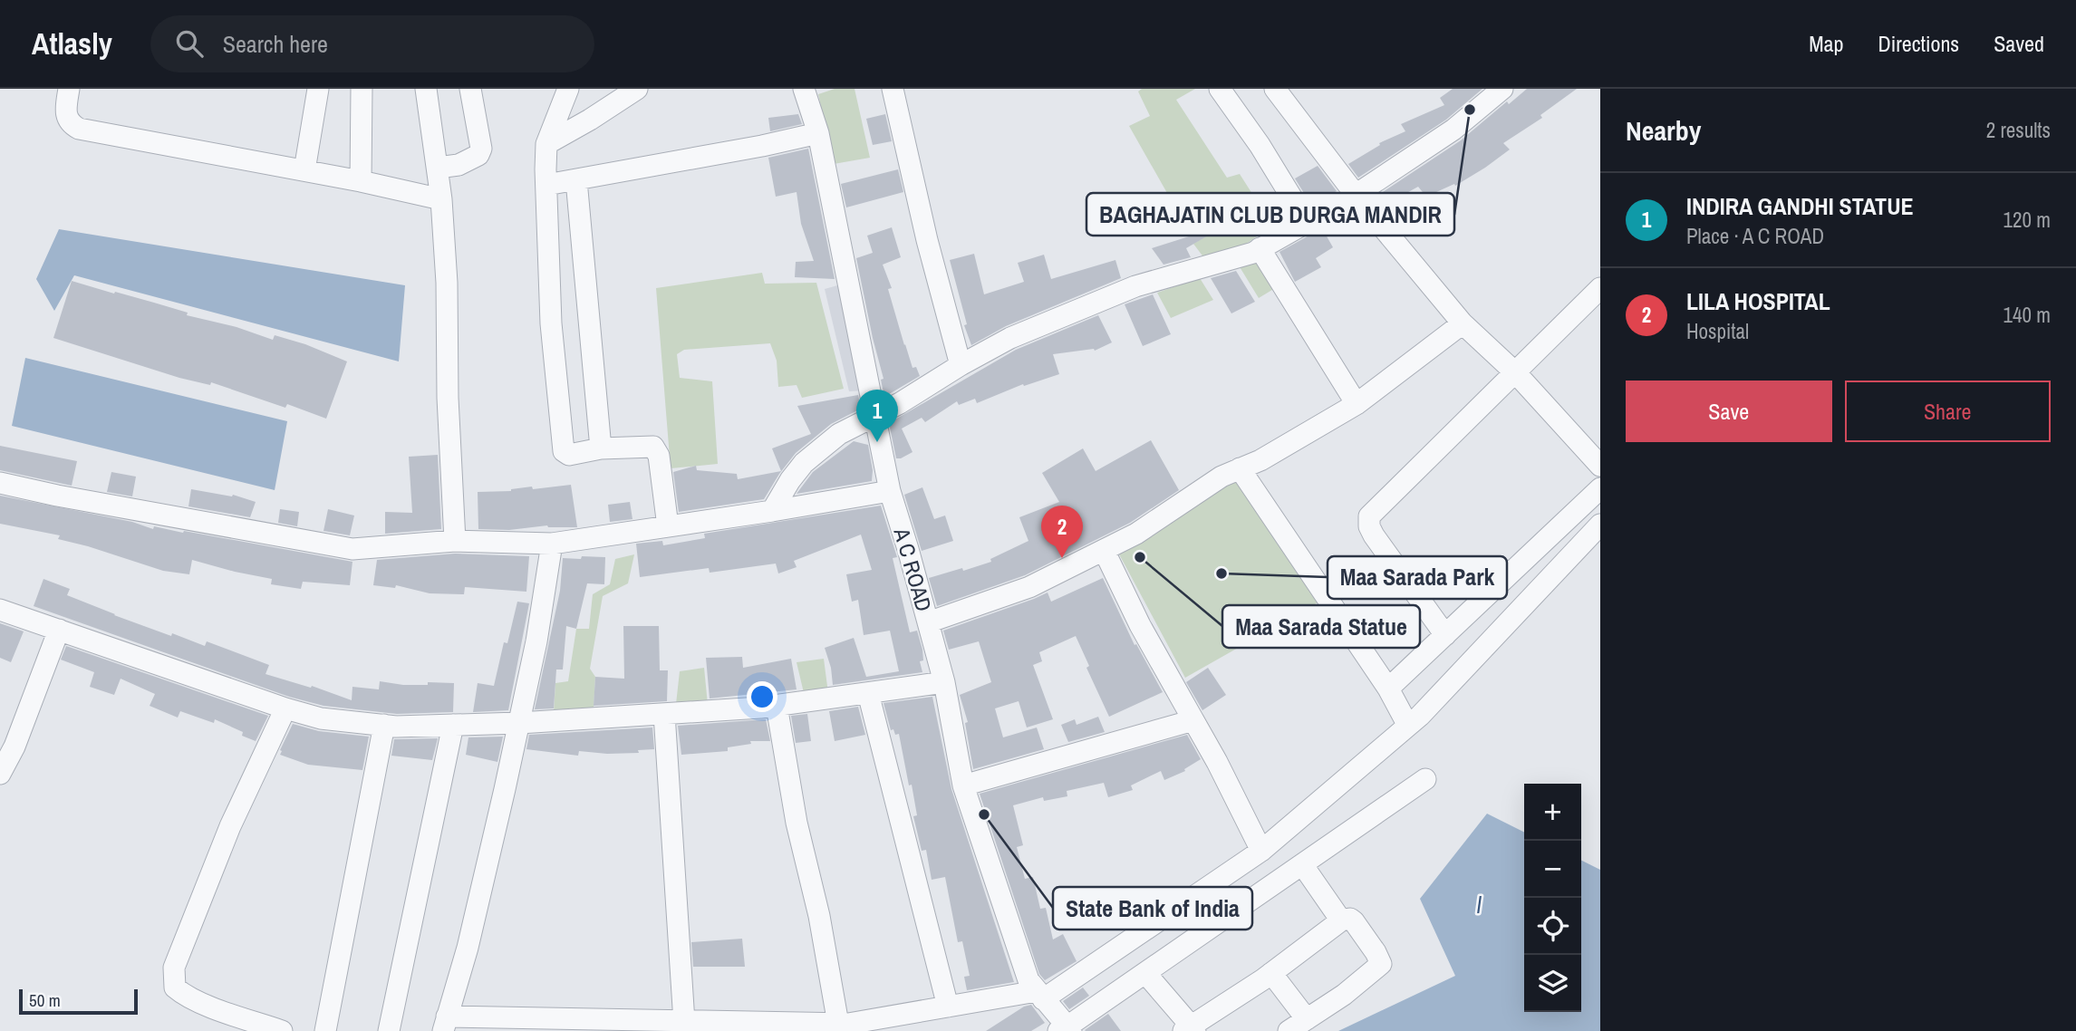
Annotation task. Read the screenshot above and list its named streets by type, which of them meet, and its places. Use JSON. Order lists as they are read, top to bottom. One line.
{"streets":{"street":["A C ROAD"]},"water":["l"],"places":["BAGHAJATIN CLUB DURGA MANDIR","Maa Sarada Statue","Maa Sarada Park","State Bank of India"],"scale_bar":"50 m","page":{"header":"Atlasly","search":"Search here","nav":["Map","Directions","Saved"],"heading":["Nearby","2 results"],"list":[{"mark":"1","name":"INDIRA GANDHI STATUE","note":"Place · A C ROAD","value":"120 m"},{"mark":"2","name":"LILA HOSPITAL","note":"Hospital","value":"140 m"}],"buttons":["Save","Share"],"pins":["1","2"],"map_buttons":["+","−"],"scale":"50 m"}}
